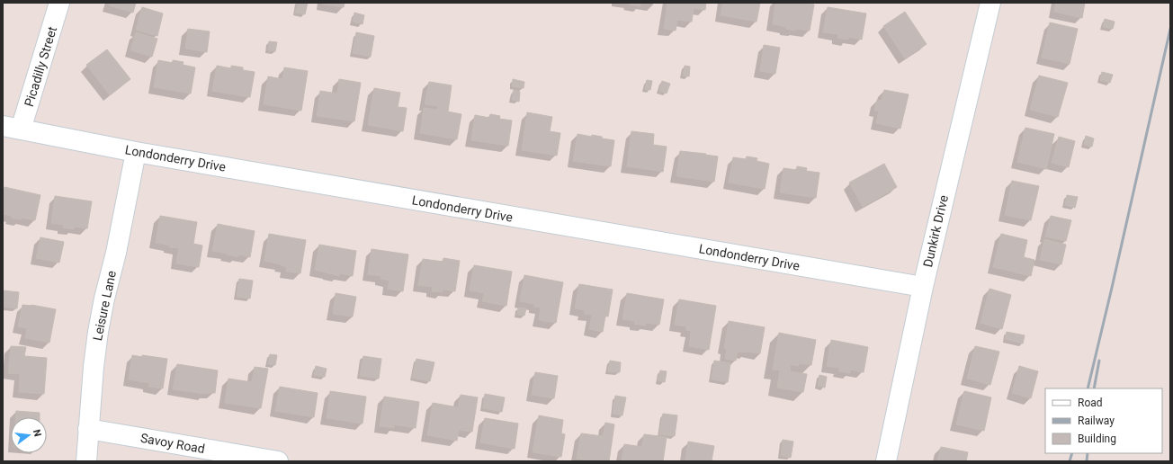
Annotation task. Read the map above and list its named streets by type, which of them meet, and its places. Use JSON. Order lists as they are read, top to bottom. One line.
{"streets":{"street":["Picadilly Street","Londonderry Drive","Dunkirk Drive","Leisure Lane","Savoy Road"]},"crossings":[["Picadilly Street","Londonderry Drive"],["Londonderry Drive","Dunkirk Drive"],["Londonderry Drive","Leisure Lane"],["Leisure Lane","Savoy Road"]],"legend":["Road","Railway","Building"],"north":"right"}
